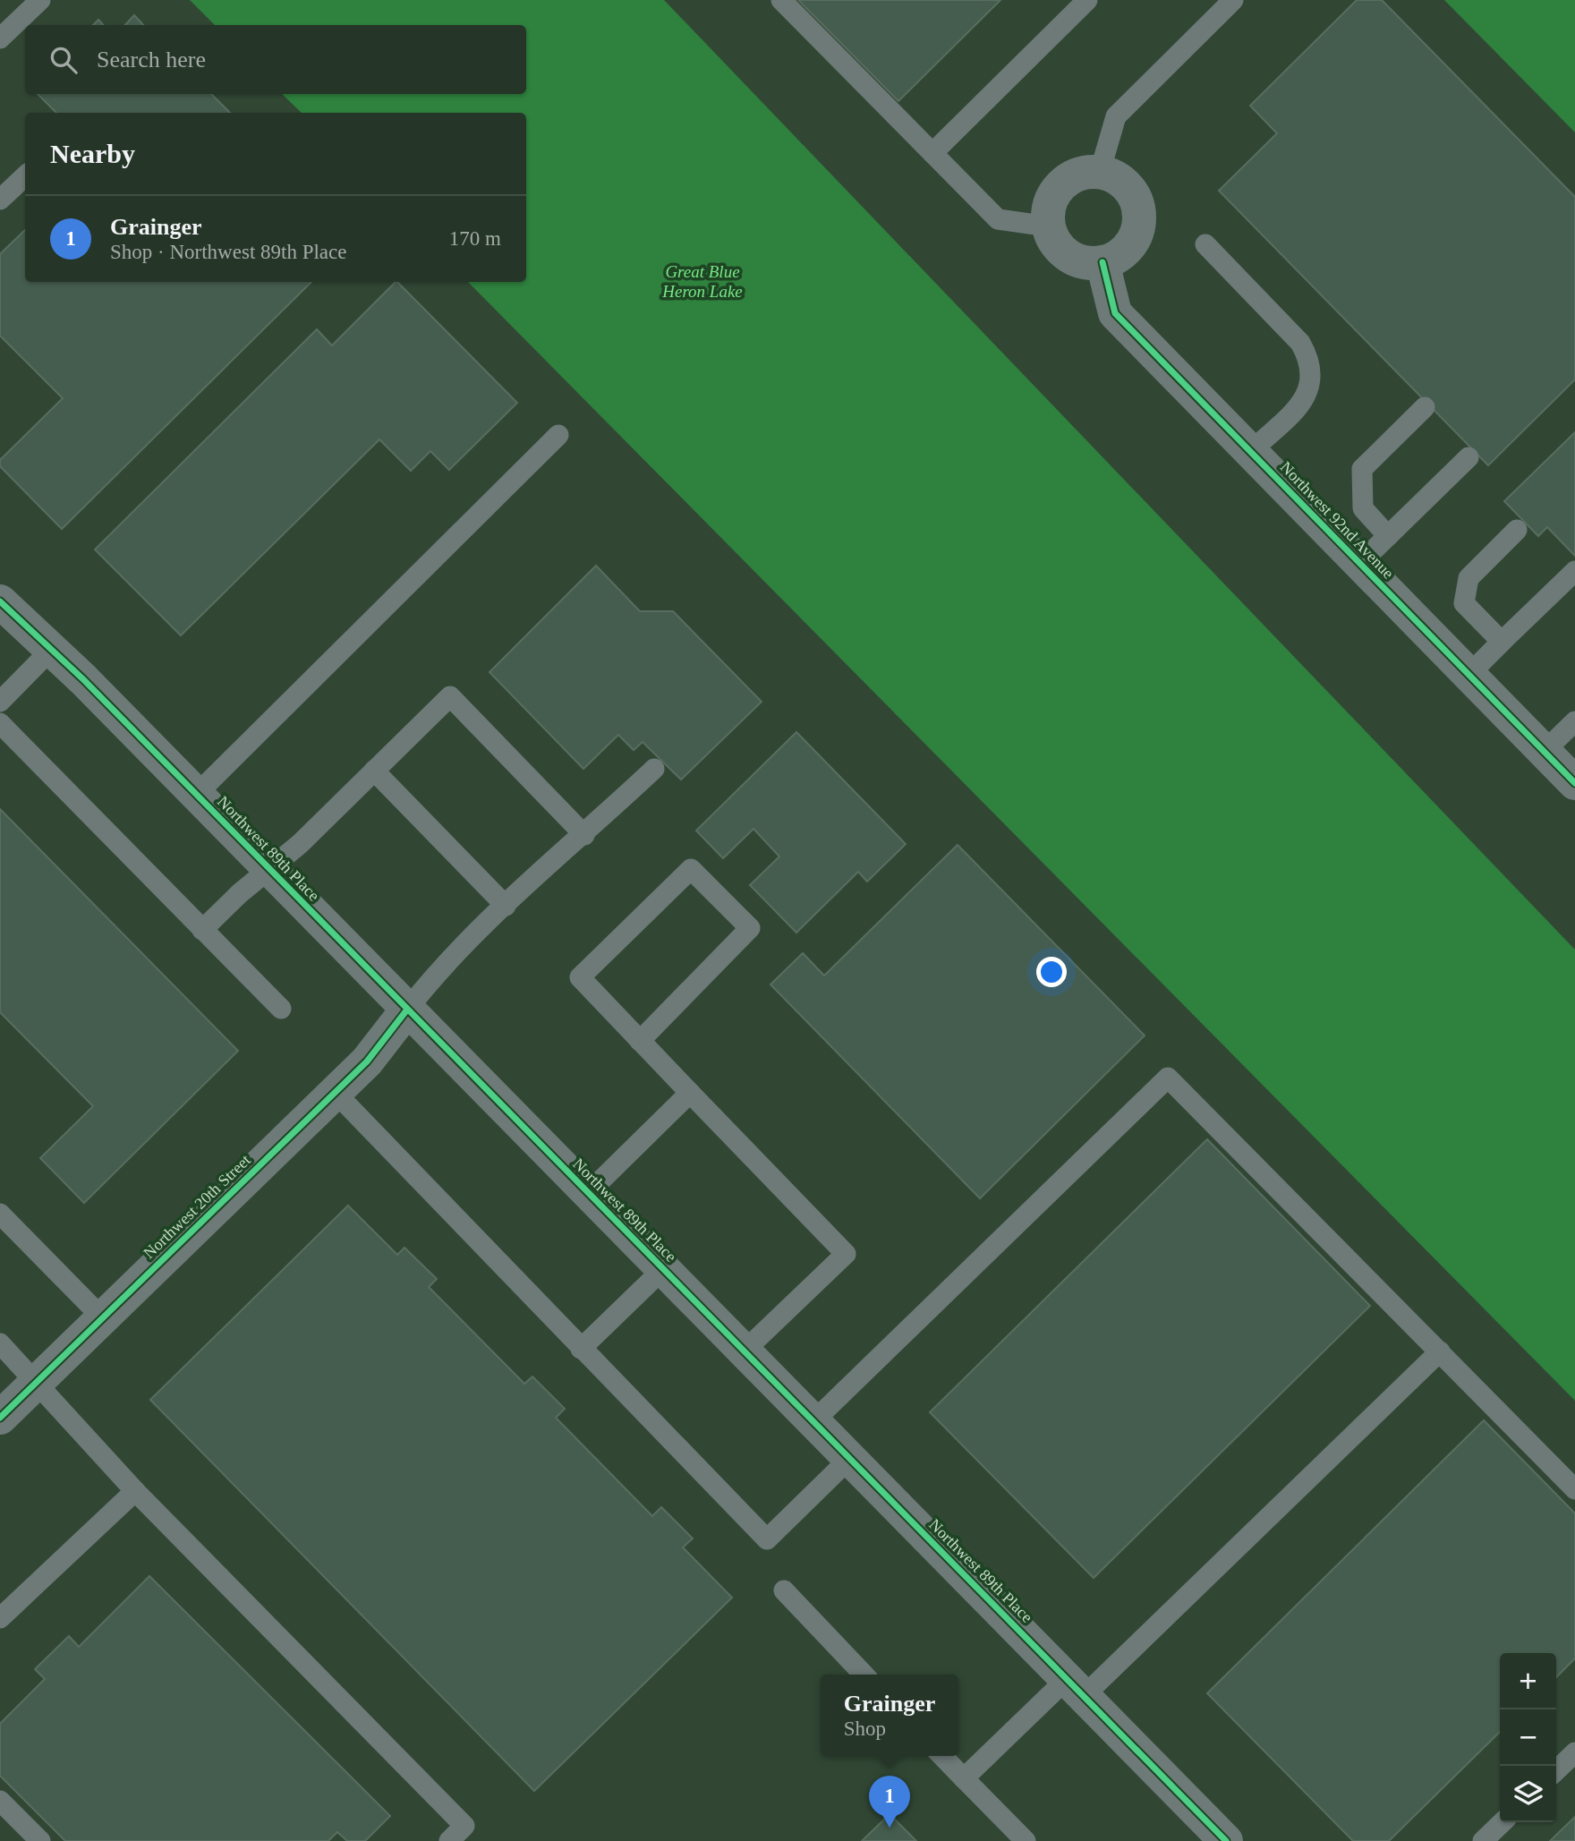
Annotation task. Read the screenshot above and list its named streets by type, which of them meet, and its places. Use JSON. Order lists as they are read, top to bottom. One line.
{"streets":{"street":["Northwest 92nd Avenue","Northwest 89th Place","Northwest 20th Street"]},"crossings":[["Northwest 89th Place","Northwest 20th Street"]],"water":["Great Blue Heron Lake"],"page":{"search":"Search here","heading":"Nearby","list":[{"mark":"1","name":"Grainger","note":"Shop · Northwest 89th Place","value":"170 m"}],"map_buttons":["+","−"],"popup":["Grainger","Shop"],"pins":"1"}}
